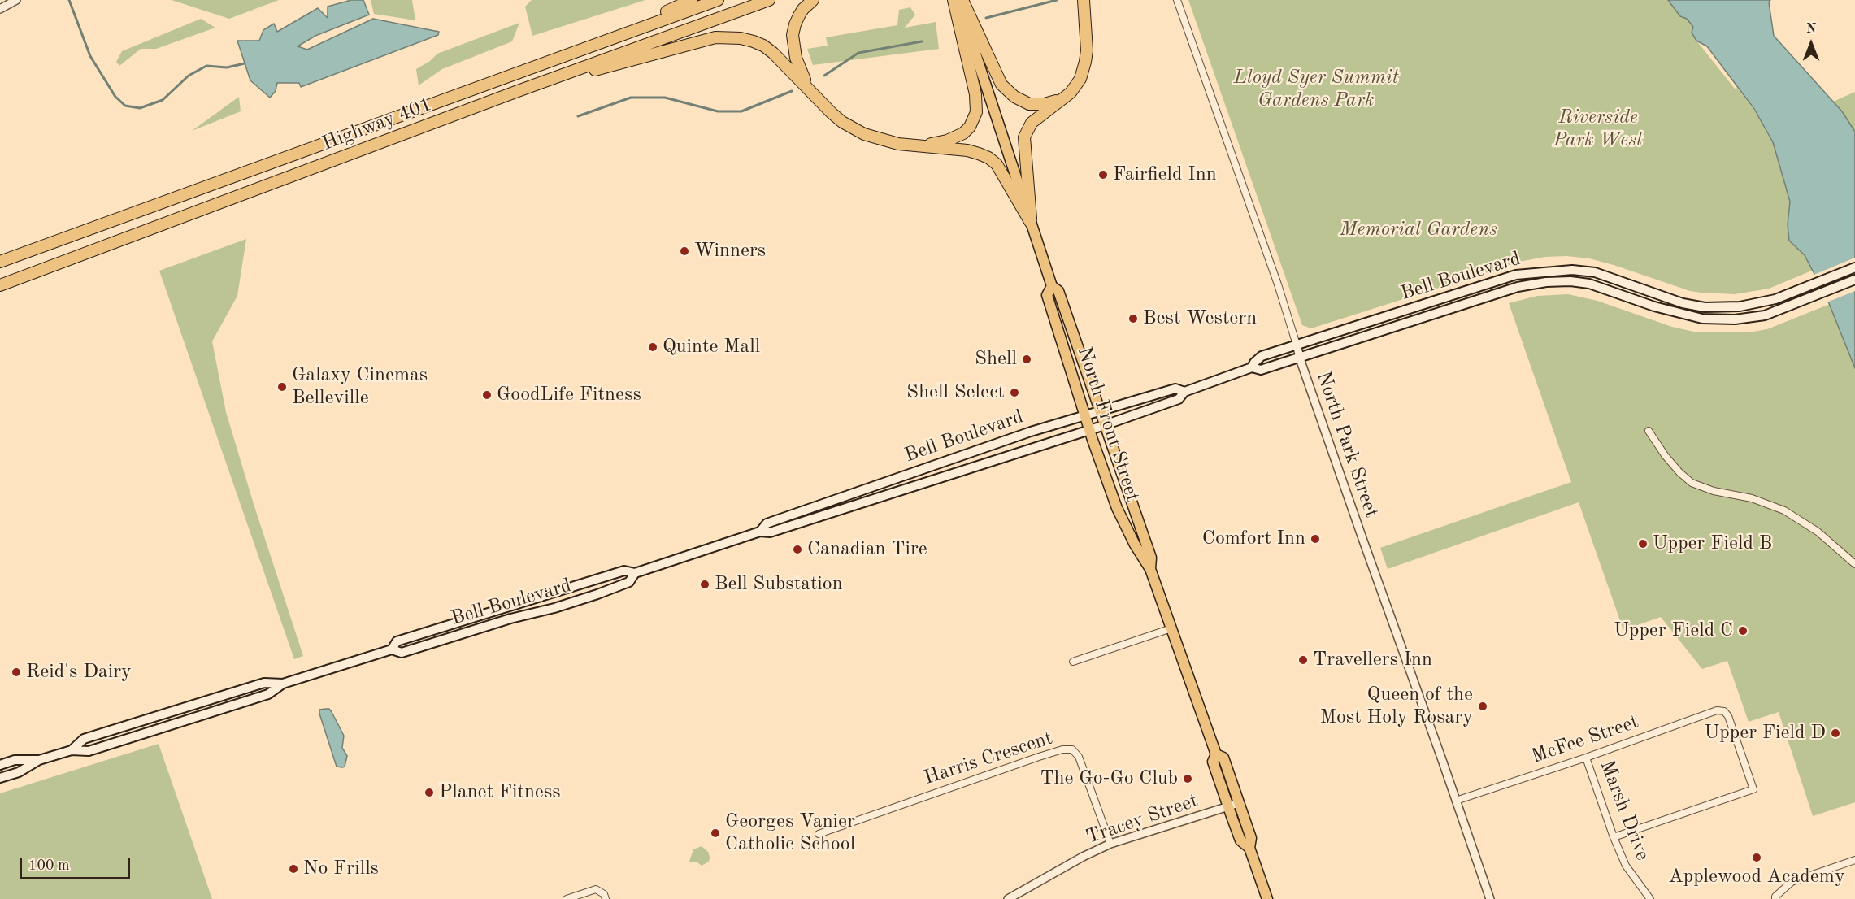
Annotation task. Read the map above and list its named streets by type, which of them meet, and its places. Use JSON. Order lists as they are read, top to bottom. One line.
{"streets":{"highway":["Highway 401"],"main road":["Bell Boulevard","North Front Street"],"street":["North Park Street","McFee Street","Harris Crescent","Marsh Drive","Tracey Street"]},"crossings":[["Bell Boulevard","North Front Street"],["Bell Boulevard","North Park Street"],["North Front Street","Tracey Street"],["North Park Street","McFee Street"],["McFee Street","Marsh Drive"],["Harris Crescent","Tracey Street"]],"parks":["Lloyd Syer Summit Gardens Park","Riverside Park West","Memorial Gardens"],"places":["Fairfield Inn","Winners","Best Western","Quinte Mall","Shell","Galaxy Cinemas Belleville","Shell Select","GoodLife Fitness","Comfort Inn","Upper Field B","Canadian Tire","Bell Substation","Upper Field C","Travellers Inn","Reid's Dairy","Queen of the Most Holy Rosary","Upper Field D","The Go-Go Club","Planet Fitness","Georges Vanier Catholic School","Applewood Academy","No Frills"],"scale_bar":"100 m","north":"top"}
